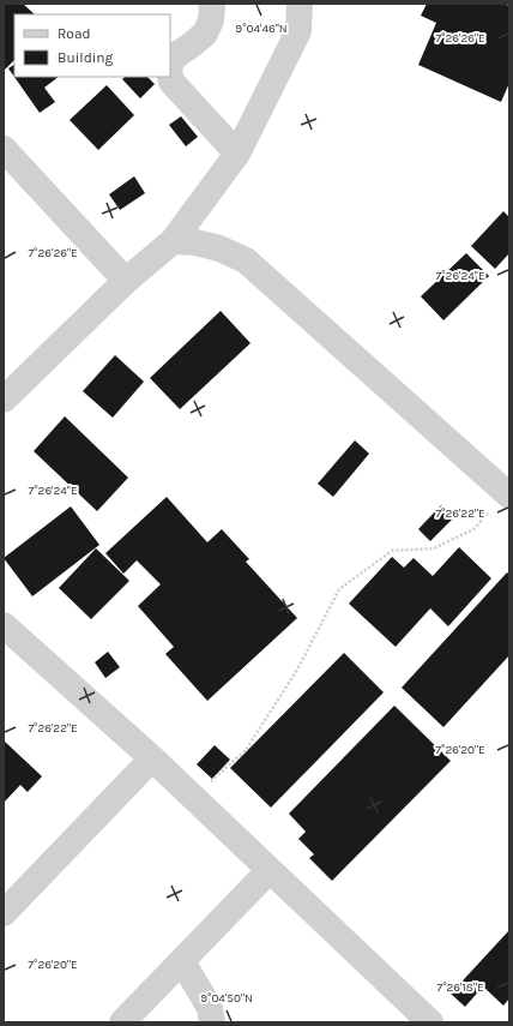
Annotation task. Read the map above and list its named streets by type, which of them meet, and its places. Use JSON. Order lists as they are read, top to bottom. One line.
{"legend":["Road","Building"],"coordinates":["9°04'46\"N","7°26'26\"E","7°26'24\"E","7°26'22\"E","7°26'20\"E","7°26'18\"E","9°04'50\"N"]}
